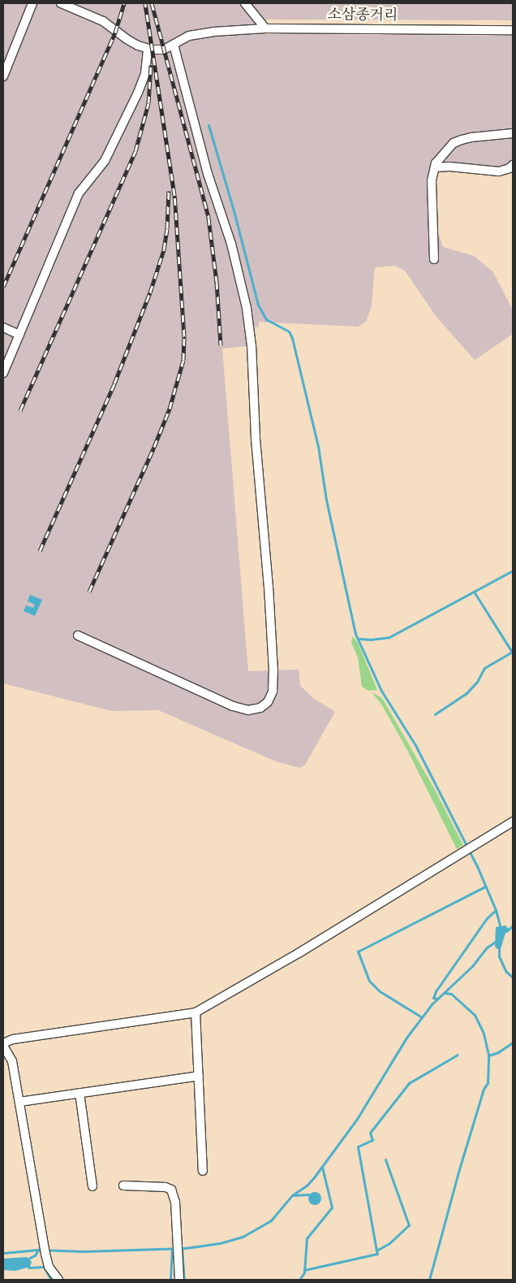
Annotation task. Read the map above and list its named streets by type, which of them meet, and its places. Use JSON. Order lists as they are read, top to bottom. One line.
{"streets":{"street":["소삼종거리"]}}
